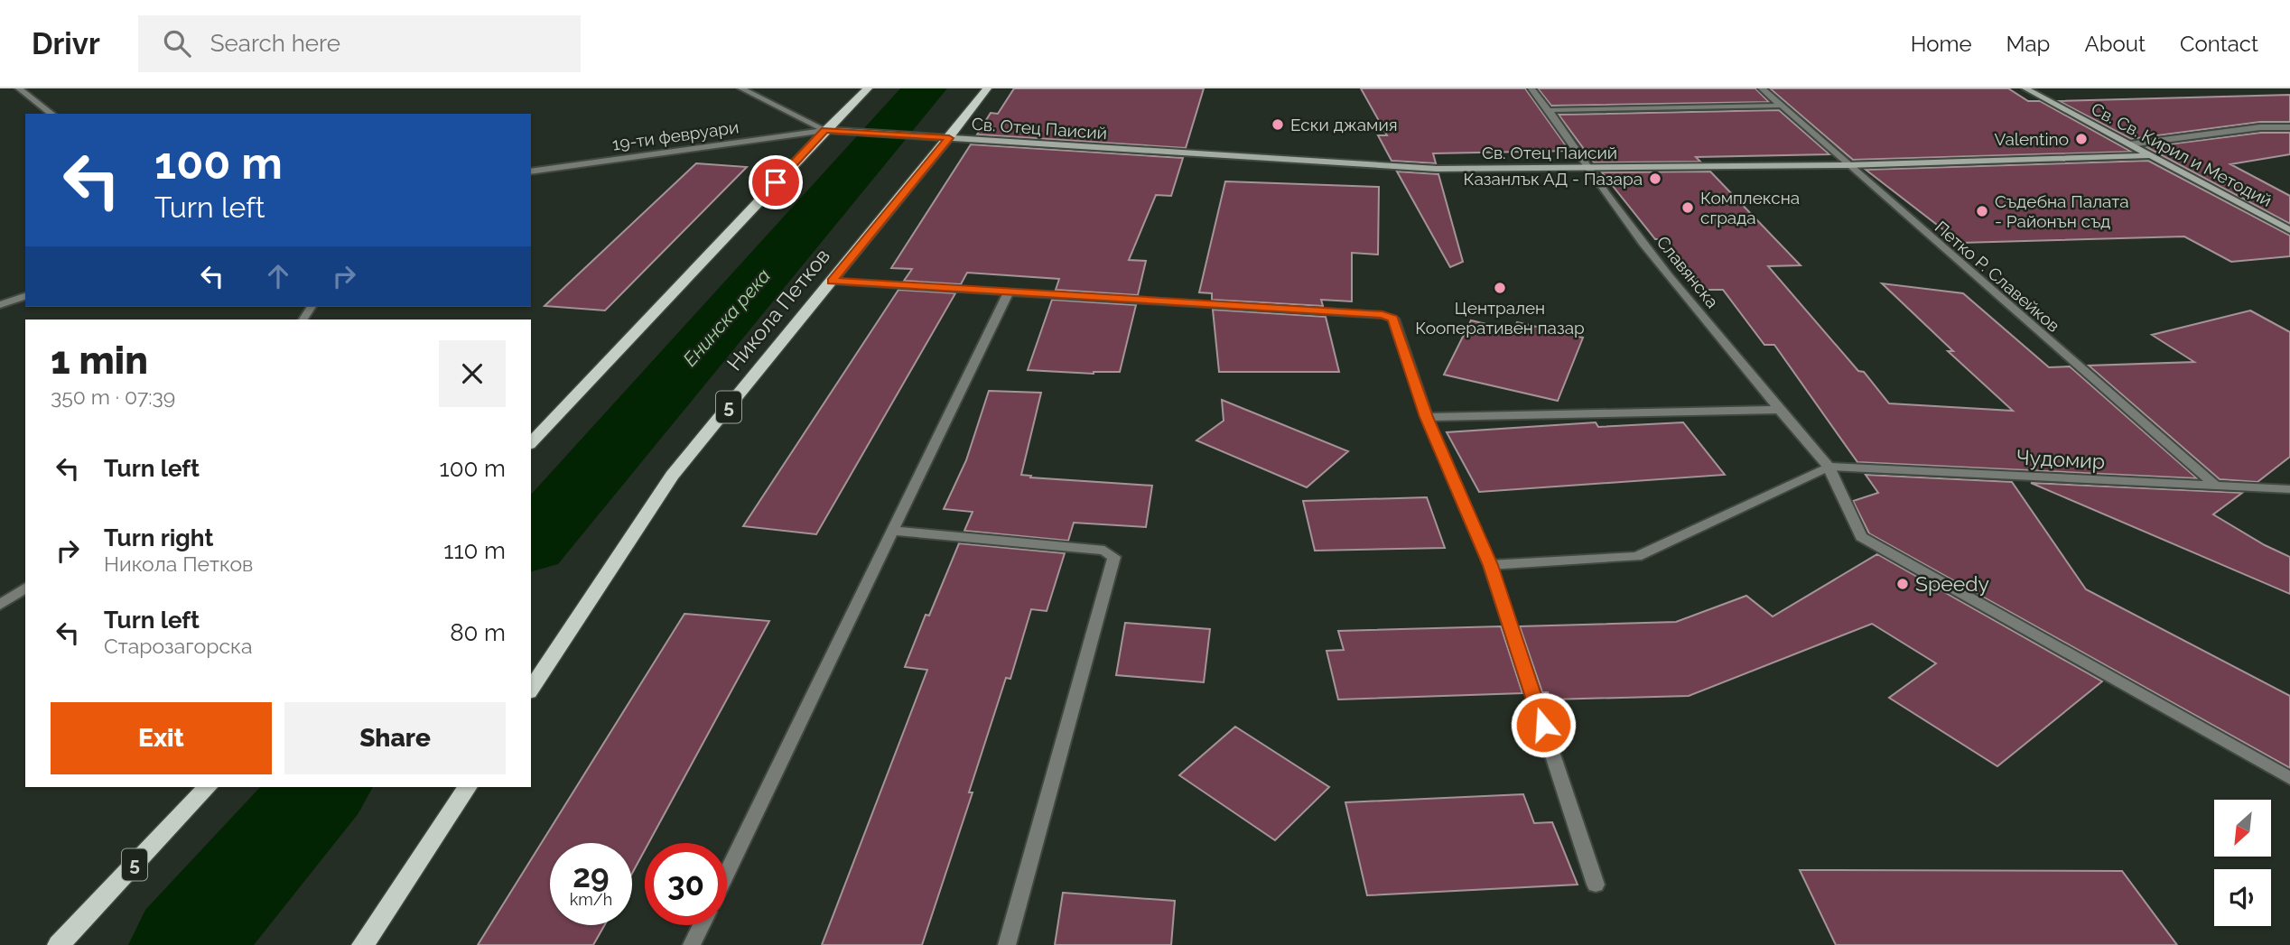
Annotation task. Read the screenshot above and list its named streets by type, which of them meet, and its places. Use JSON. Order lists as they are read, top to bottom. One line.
{"streets":{"main road":["Никола Петков","5"],"street":["Св. Отец Паисий","19-ти февруари","Св. Св. Кирил и Методий","Славянска","Петко Р. Славейков","Чудомир"]},"crossings":[["Св. Отец Паисий","19-ти февруари"],["Св. Отец Паисий","Св. Св. Кирил и Методий"],["Св. Отец Паисий","Славянска"],["Св. Отец Паисий","Петко Р. Славейков"],["Св. Отец Паисий","Никола Петков"],["Славянска","Чудомир"],["Петко Р. Славейков","Чудомир"]],"water":["Енинска река"],"places":["Ески джамия","Valentino","Казанлък АД - Пазара","Комплексна сграда","Съдебна Палата - Районън съд","Централен Кооперативен пазар","Speedy"],"north":"bottom left","page":{"header":"Drivr","search":"Search here","nav":["Home","Map","About","Contact"],"turn":["100 m","Turn left"],"heading":["1 min","350 m · 07:39"],"list":[{"name":"Turn left","value":"100 m"},{"name":"Turn right","note":"Никола Петков","value":"110 m"},{"name":"Turn left","note":"Старозагорска","value":"80 m"}],"buttons":["Exit","Share"],"speed":"29 km/h","limit":"30"}}
